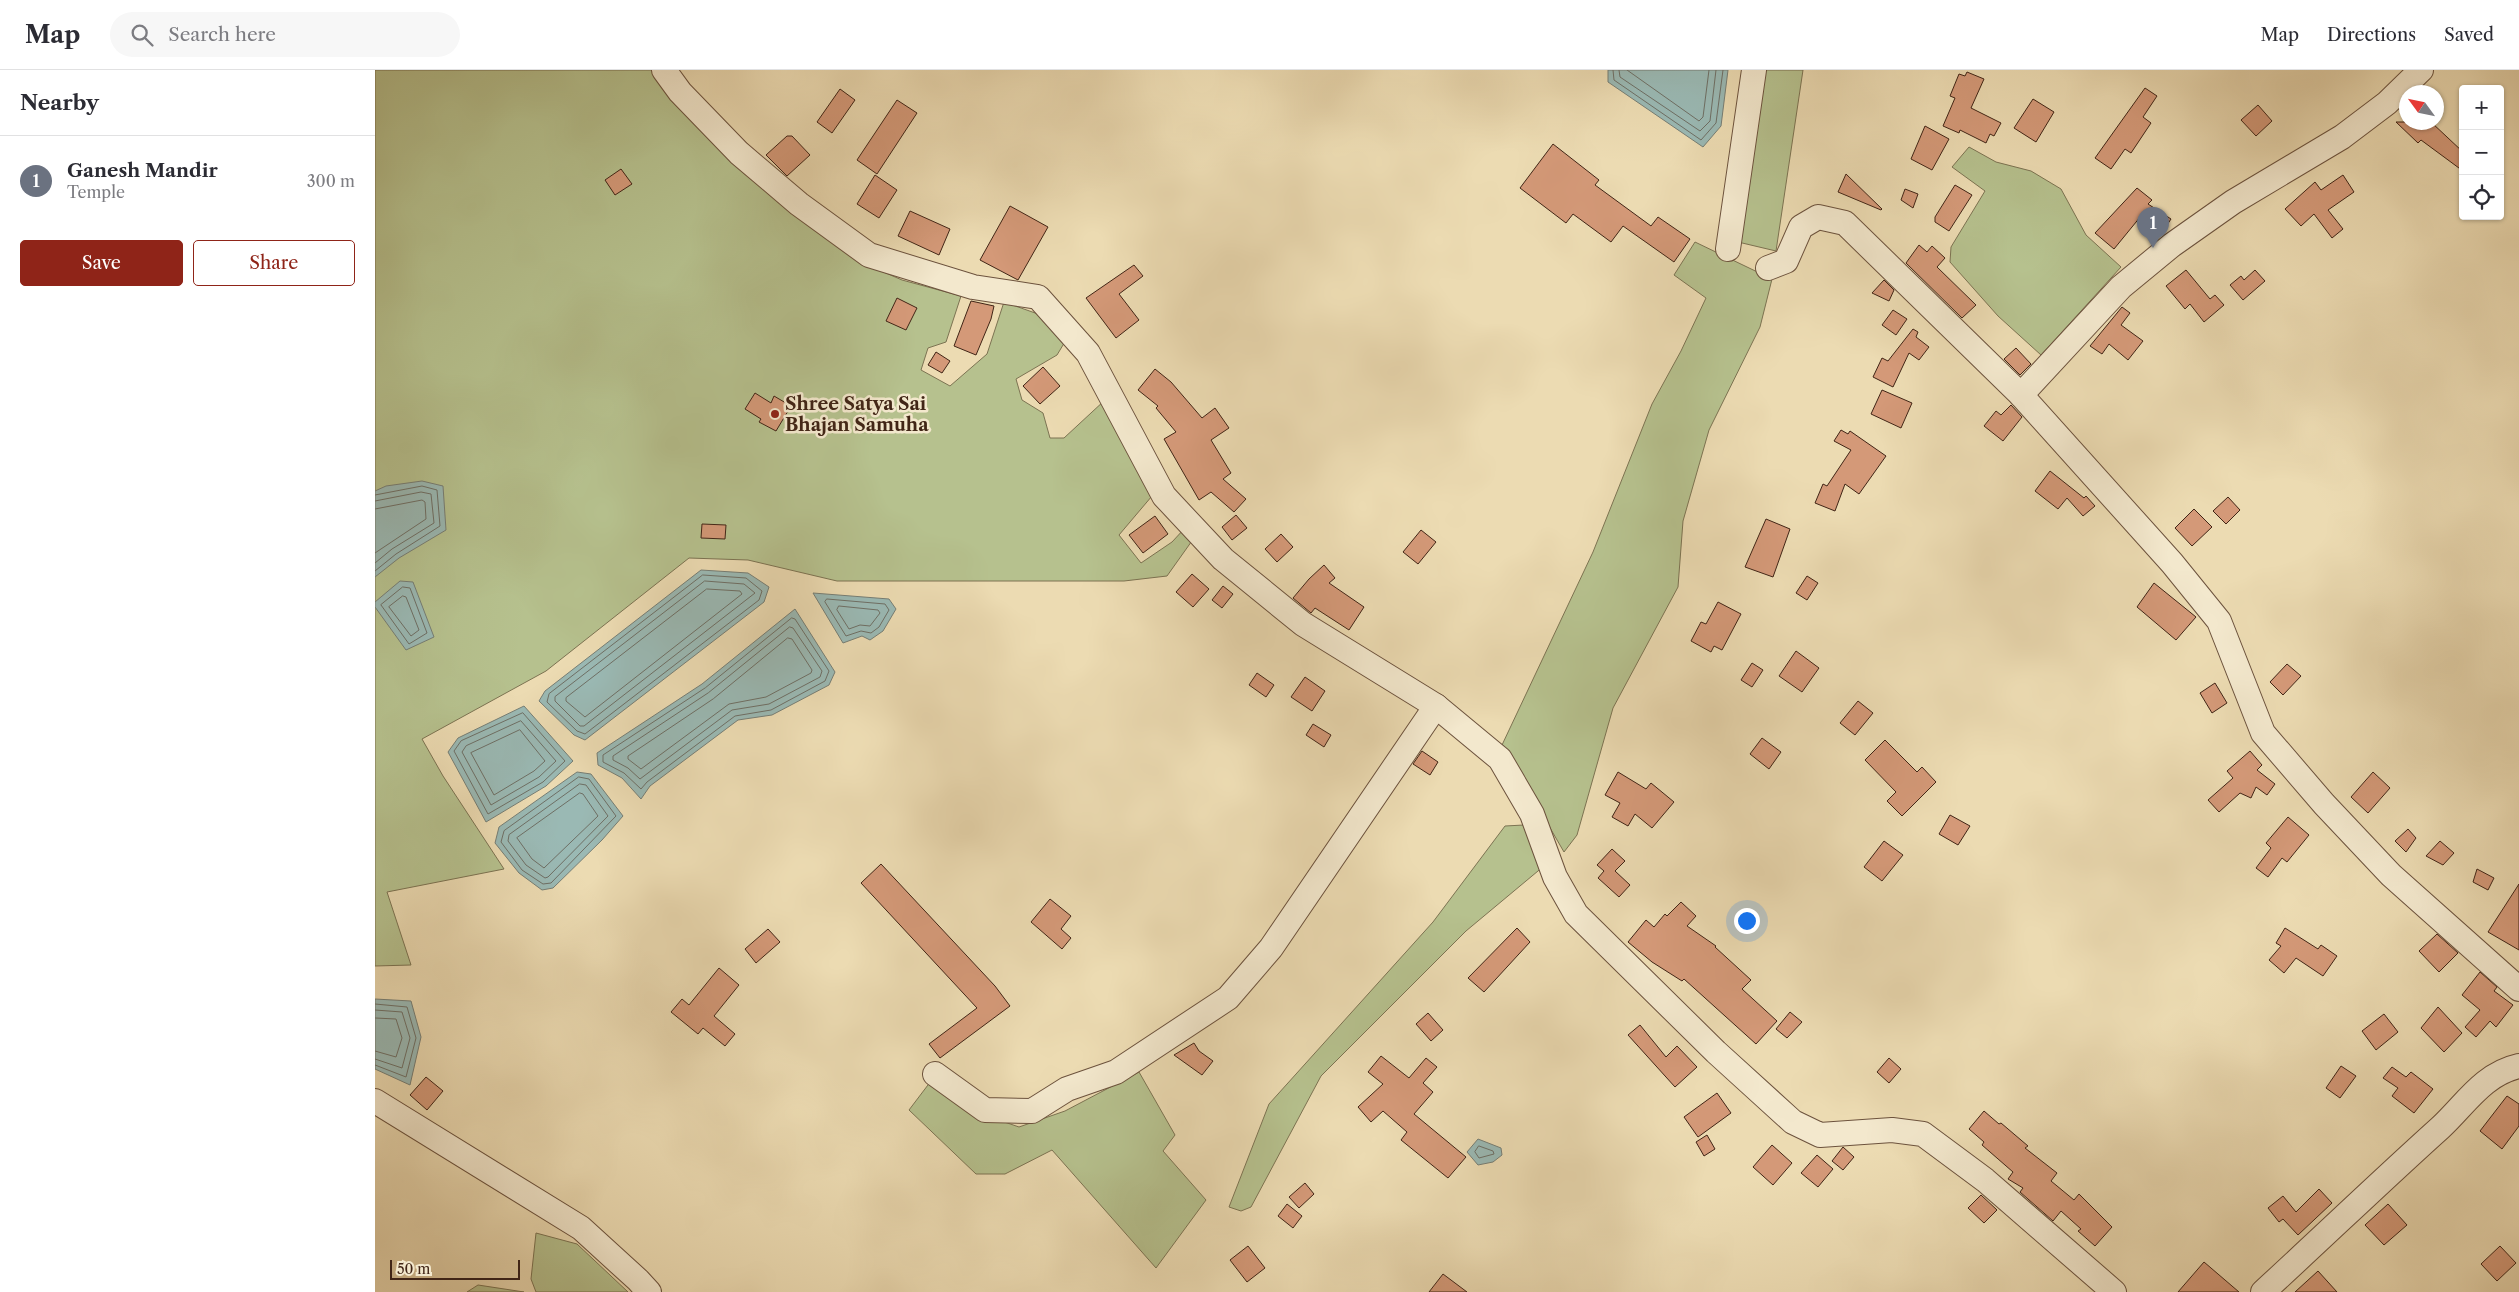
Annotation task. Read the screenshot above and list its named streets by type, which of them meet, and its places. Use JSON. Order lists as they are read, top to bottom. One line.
{"places":["Shree Satya Sai Bhajan Samuha"],"scale_bar":"50 m","north":"top left","page":{"header":"Map","search":"Search here","nav":["Map","Directions","Saved"],"heading":"Nearby","map_buttons":["+","−"],"list":[{"mark":"1","name":"Ganesh Mandir","note":"Temple","value":"300 m"}],"pins":"1","buttons":["Save","Share"],"scale":"50 m"}}
